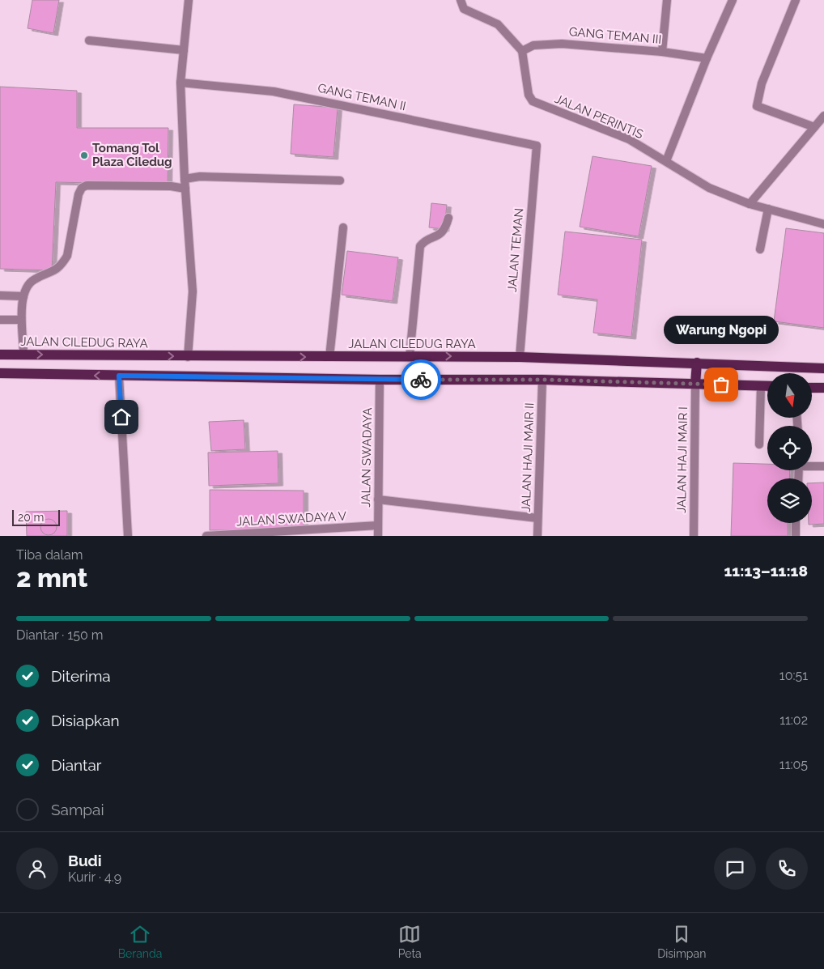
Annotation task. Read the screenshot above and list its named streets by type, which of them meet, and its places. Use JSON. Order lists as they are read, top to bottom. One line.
{"streets":{"main road":["JALAN CILEDUG RAYA"],"street":["GANG TEMAN III","GANG TEMAN II","JALAN PERINTIS","JALAN TEMAN","JALAN SWADAYA","JALAN HAJI MAIR II","JALAN HAJI MAIR I","JALAN SWADAYA V"]},"crossings":[["GANG TEMAN III","JALAN PERINTIS"],["GANG TEMAN II","JALAN TEMAN"],["JALAN TEMAN","JALAN CILEDUG RAYA"],["JALAN SWADAYA","JALAN SWADAYA V"]],"places":["Tomang Tol Plaza Ciledug","Warung Ngopi"],"scale_bar":"20 m","north":"bottom","page":{"bubble":"Warung Ngopi","scale":"20 m","heading":["2 mnt","Tiba dalam","11:13–11:18"],"panel":["Budi","Kurir · 4.9"],"bar":"Diantar · 150 m","list":[["Diterima","10:51"],["Disiapkan","11:02"],["Diantar","11:05"],"Sampai"],"tabs":["Beranda","Peta","Disimpan"]}}
